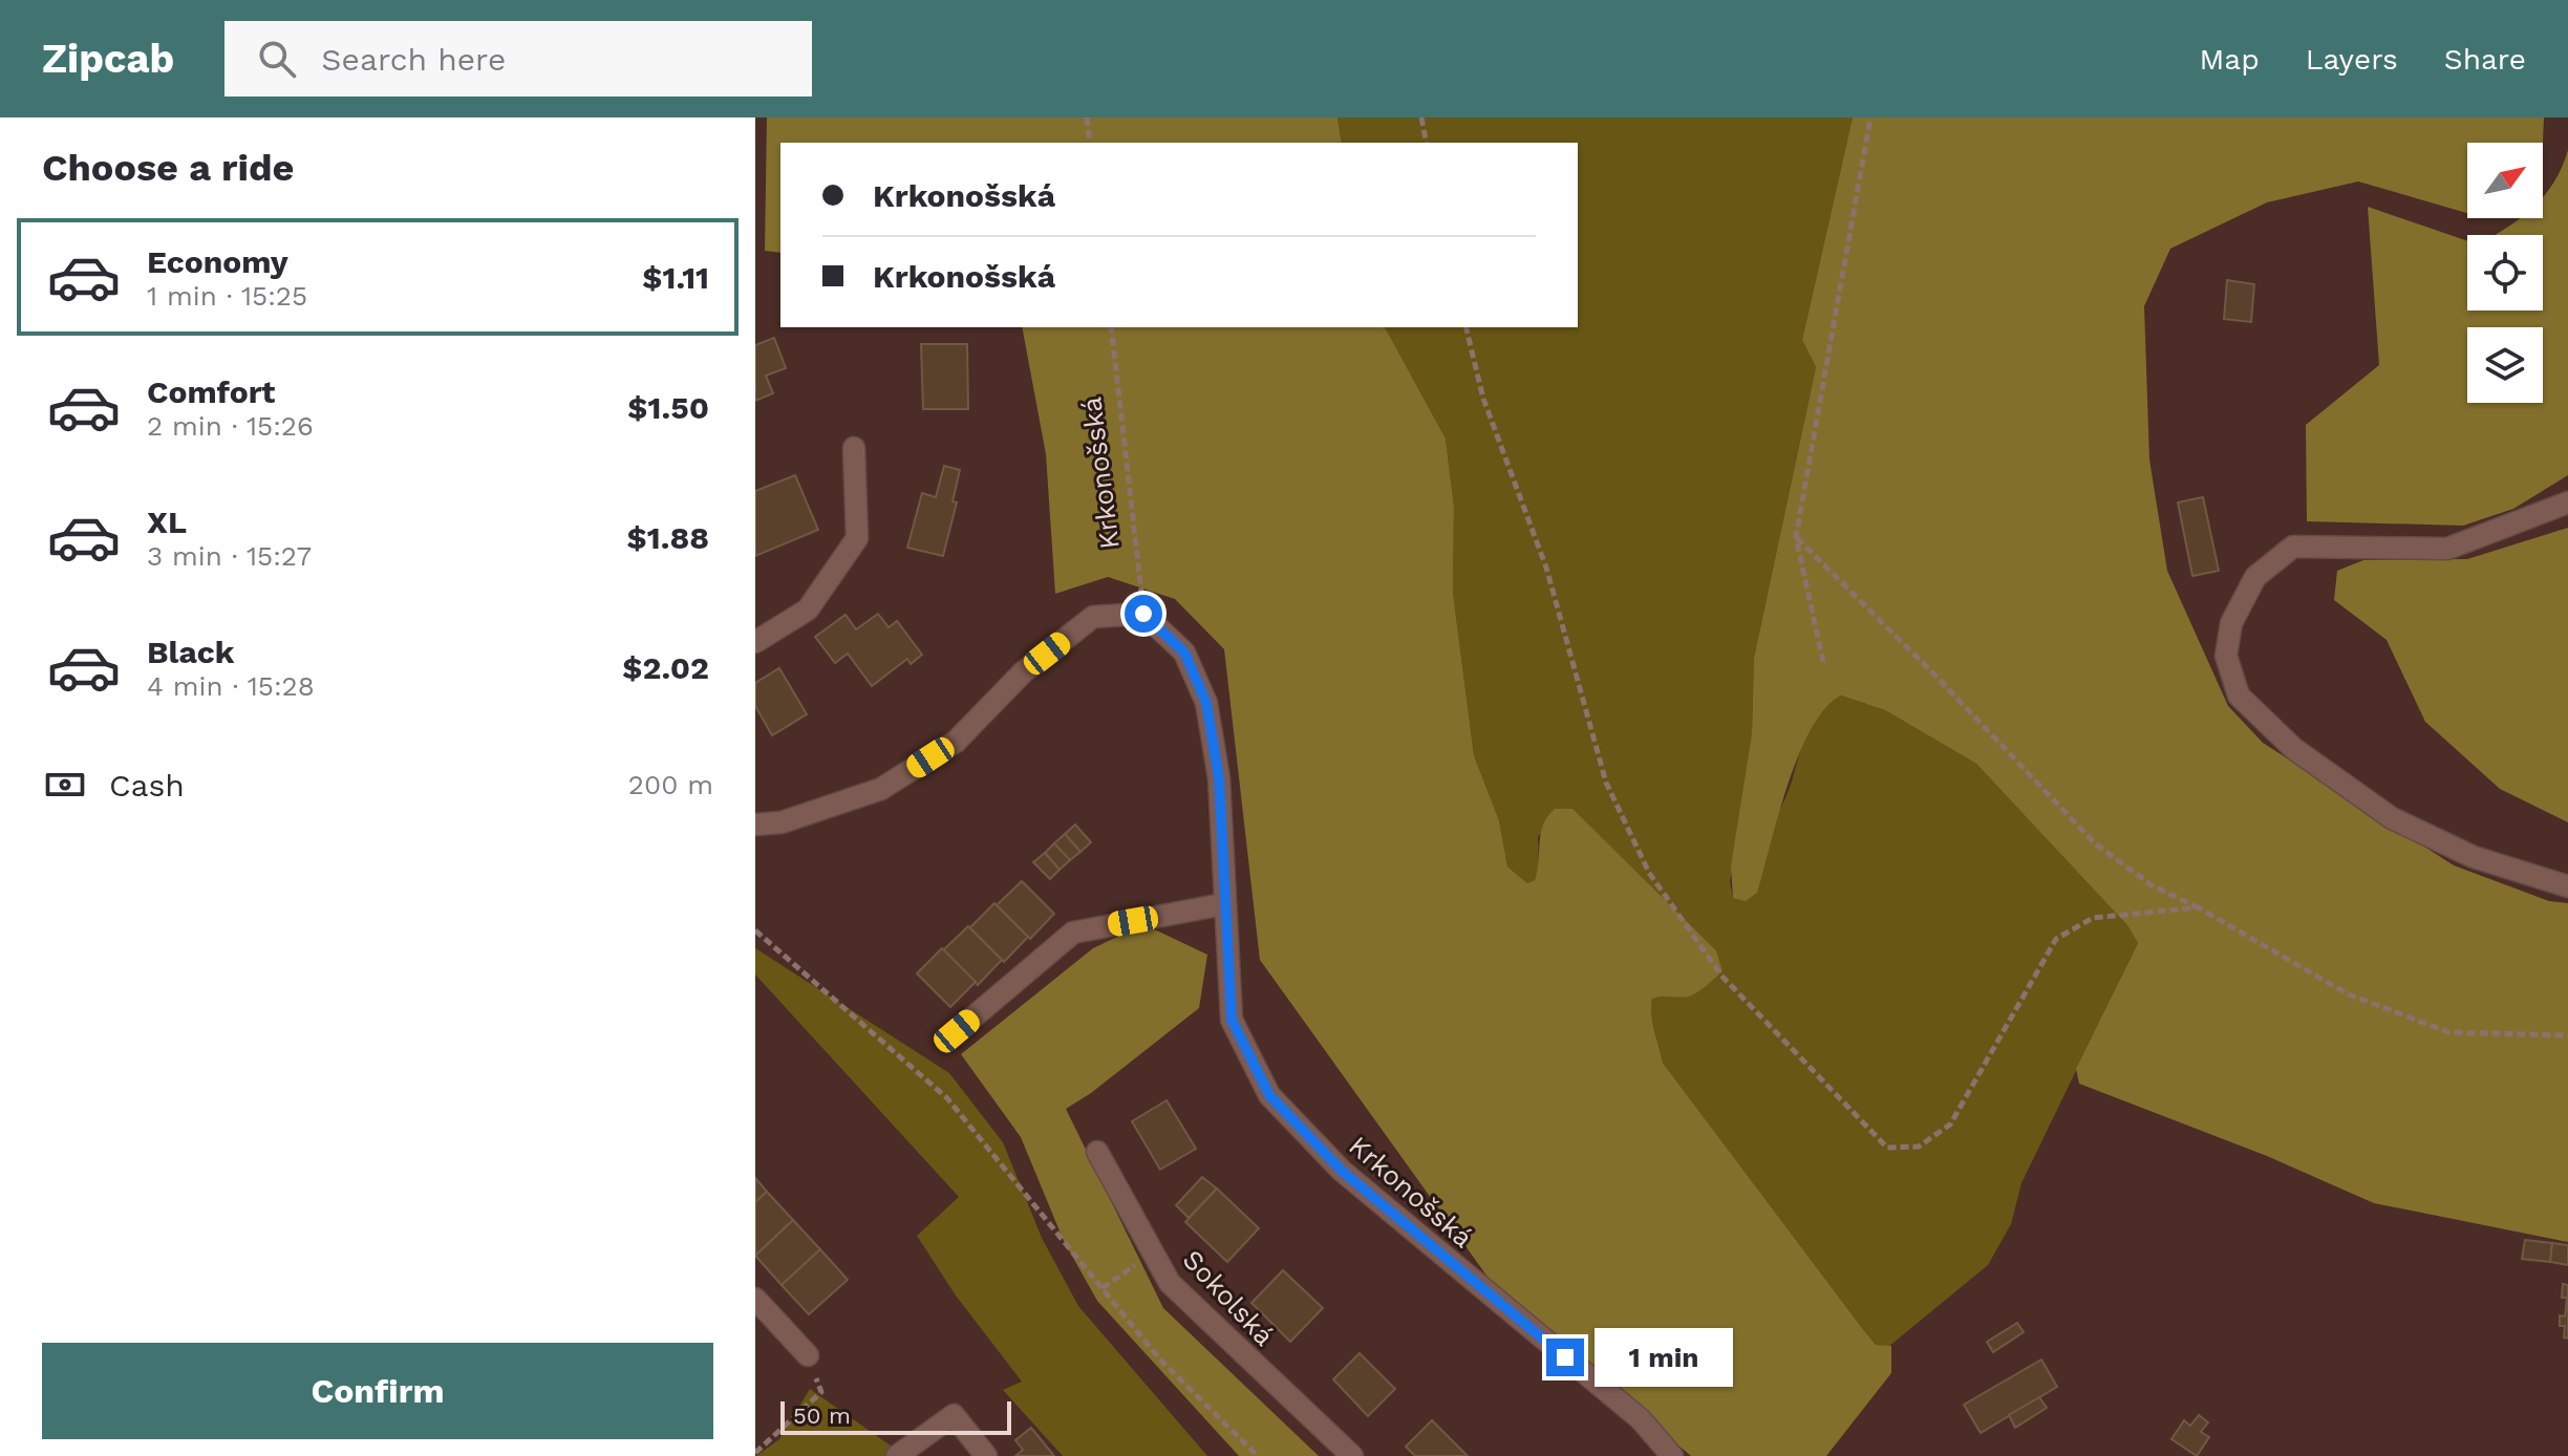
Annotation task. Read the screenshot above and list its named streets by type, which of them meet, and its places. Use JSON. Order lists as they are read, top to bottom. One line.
{"streets":{"street":["Krkonošská","Sokolská"]},"scale_bar":"50 m","north":"top right","page":{"header":"Zipcab","search":"Search here","nav":["Map","Layers","Share"],"heading":"Choose a ride","banner":["Krkonošská","Krkonošská"],"list":[{"name":"Economy","note":"1 min · 15:25","value":"$1.11"},{"name":"Comfort","note":"2 min · 15:26","value":"$1.50"},{"name":"XL","note":"3 min · 15:27","value":"$1.88"},{"name":"Black","note":"4 min · 15:28","value":"$2.02"}],"pay":["Cash","200 m"],"buttons":"Confirm","bubble":"1 min","scale":"50 m"}}
